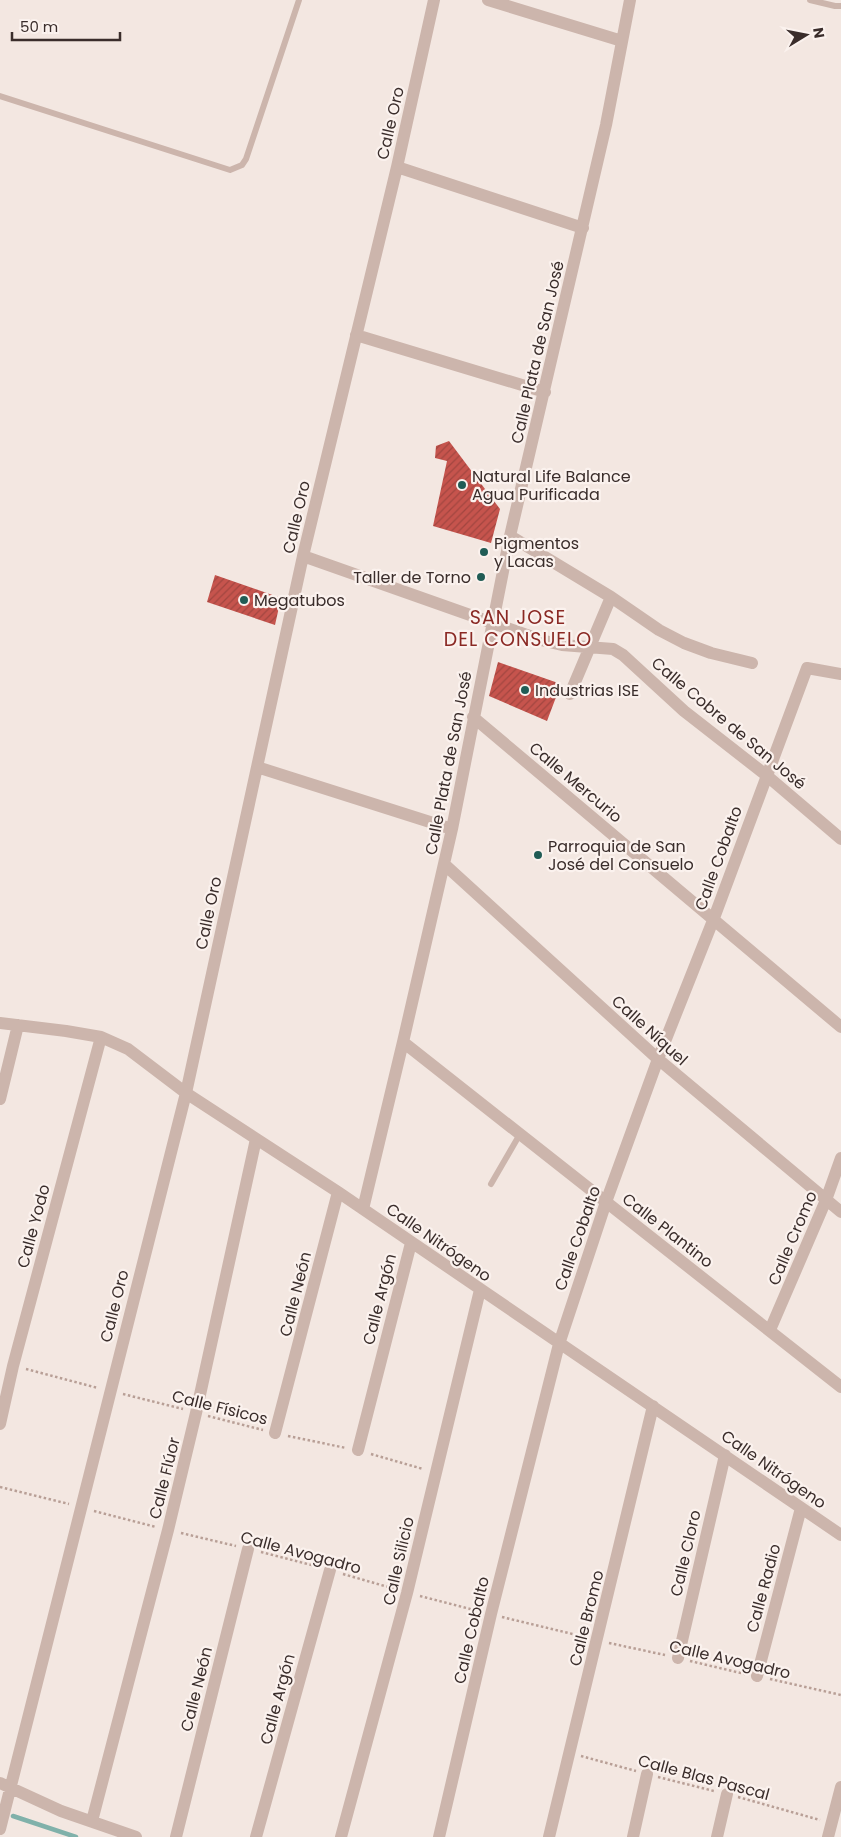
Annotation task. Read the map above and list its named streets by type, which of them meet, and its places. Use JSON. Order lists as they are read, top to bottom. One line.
{"streets":{"street":["Calle Oro","Calle Plata de San José","Calle Cobre de San José","Calle Mercurio","Calle Cobalto","Calle Níquel","Calle Yodo","Calle Plantino","Calle Cromo","Calle Nitrógeno","Calle Neón","Calle Argón","Calle Flúor","Calle Cloro","Calle Silicio","Calle Radio","Calle Bromo"],"path":["Calle Físicos","Calle Avogadro","Calle Blas Pascal"]},"crossings":[["Calle Oro","Calle Cobre de San José"],["Calle Oro","Calle Nitrógeno"],["Calle Oro","Calle Físicos"],["Calle Oro","Calle Avogadro"],["Calle Plata de San José","Calle Cobre de San José"],["Calle Plata de San José","Calle Mercurio"],["Calle Plata de San José","Calle Níquel"],["Calle Plata de San José","Calle Plantino"],["Calle Plata de San José","Calle Nitrógeno"],["Calle Cobre de San José","Calle Cobalto"],["Calle Mercurio","Calle Cobalto"],["Calle Cobalto","Calle Níquel"],["Calle Cobalto","Calle Plantino"],["Calle Cobalto","Calle Nitrógeno"],["Calle Cobalto","Calle Avogadro"],["Calle Níquel","Calle Cromo"],["Calle Yodo","Calle Nitrógeno"],["Calle Yodo","Calle Físicos"],["Calle Plantino","Calle Cromo"],["Calle Nitrógeno","Calle Neón"],["Calle Nitrógeno","Calle Argón"],["Calle Nitrógeno","Calle Flúor"],["Calle Nitrógeno","Calle Cloro"],["Calle Nitrógeno","Calle Silicio"],["Calle Nitrógeno","Calle Radio"],["Calle Nitrógeno","Calle Bromo"],["Calle Neón","Calle Físicos"],["Calle Neón","Calle Avogadro"],["Calle Argón","Calle Físicos"],["Calle Argón","Calle Avogadro"],["Calle Físicos","Calle Flúor"],["Calle Físicos","Calle Silicio"],["Calle Flúor","Calle Avogadro"],["Calle Avogadro","Calle Cloro"],["Calle Avogadro","Calle Silicio"],["Calle Avogadro","Calle Radio"],["Calle Avogadro","Calle Bromo"]],"districts":["SAN JOSE DEL CONSUELO"],"places":["Natural Life Balance Agua Purificada","Pigmentos y Lacas","Taller de Torno","Megatubos","Industrias ISE","Parroquia de San José del Consuelo"],"scale_bar":"50 m","north":"right"}
